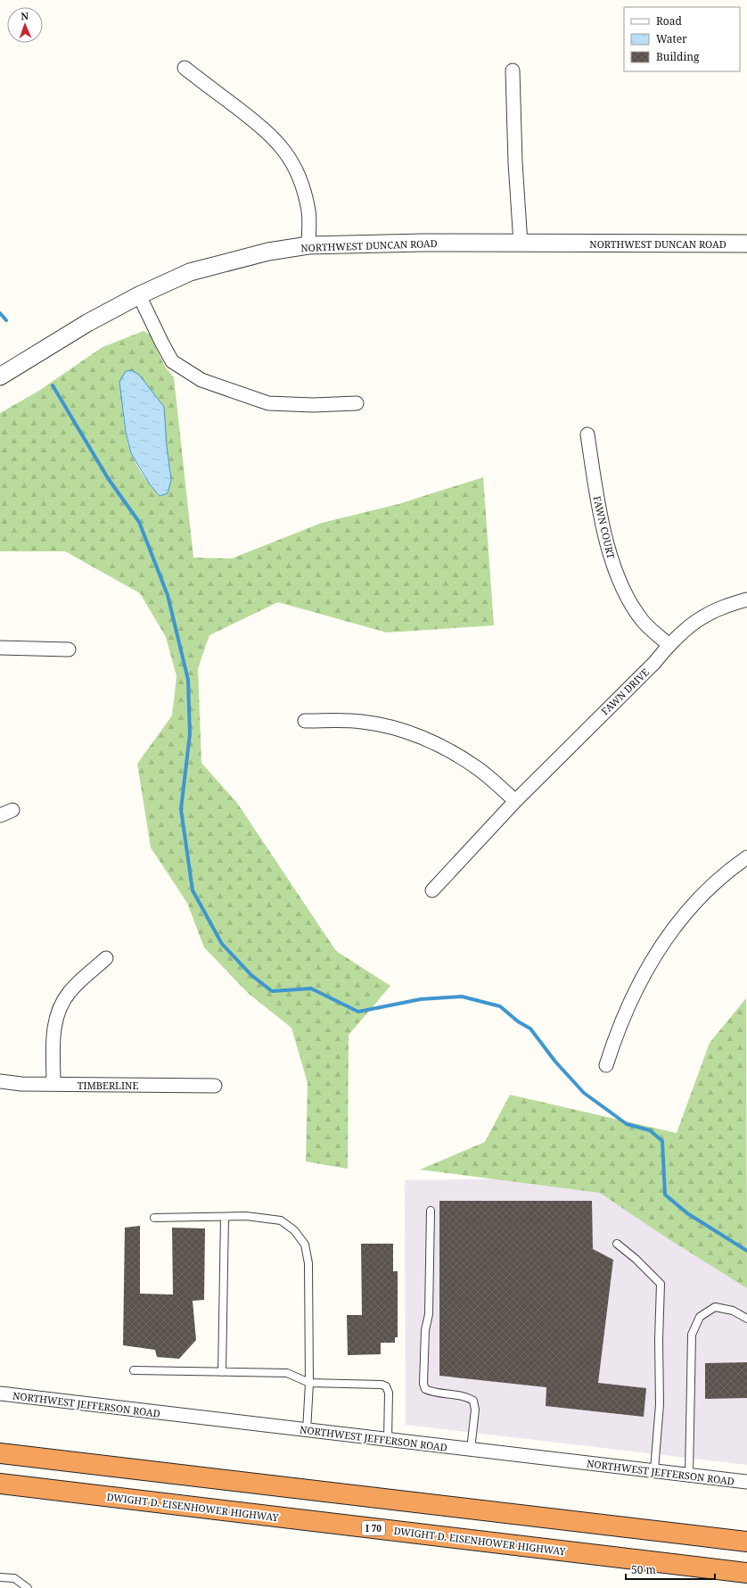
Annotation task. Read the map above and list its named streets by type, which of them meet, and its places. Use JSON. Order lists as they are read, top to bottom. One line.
{"streets":{"highway":["DWIGHT D. EISENHOWER HIGHWAY","I 70"],"street":["NORTHWEST DUNCAN ROAD","FAWN COURT","FAWN DRIVE","TIMBERLINE","NORTHWEST JEFFERSON ROAD"]},"crossings":[["FAWN COURT","FAWN DRIVE"]],"legend":["Road","Water","Building"],"scale_bar":"50 m","north":"top"}
